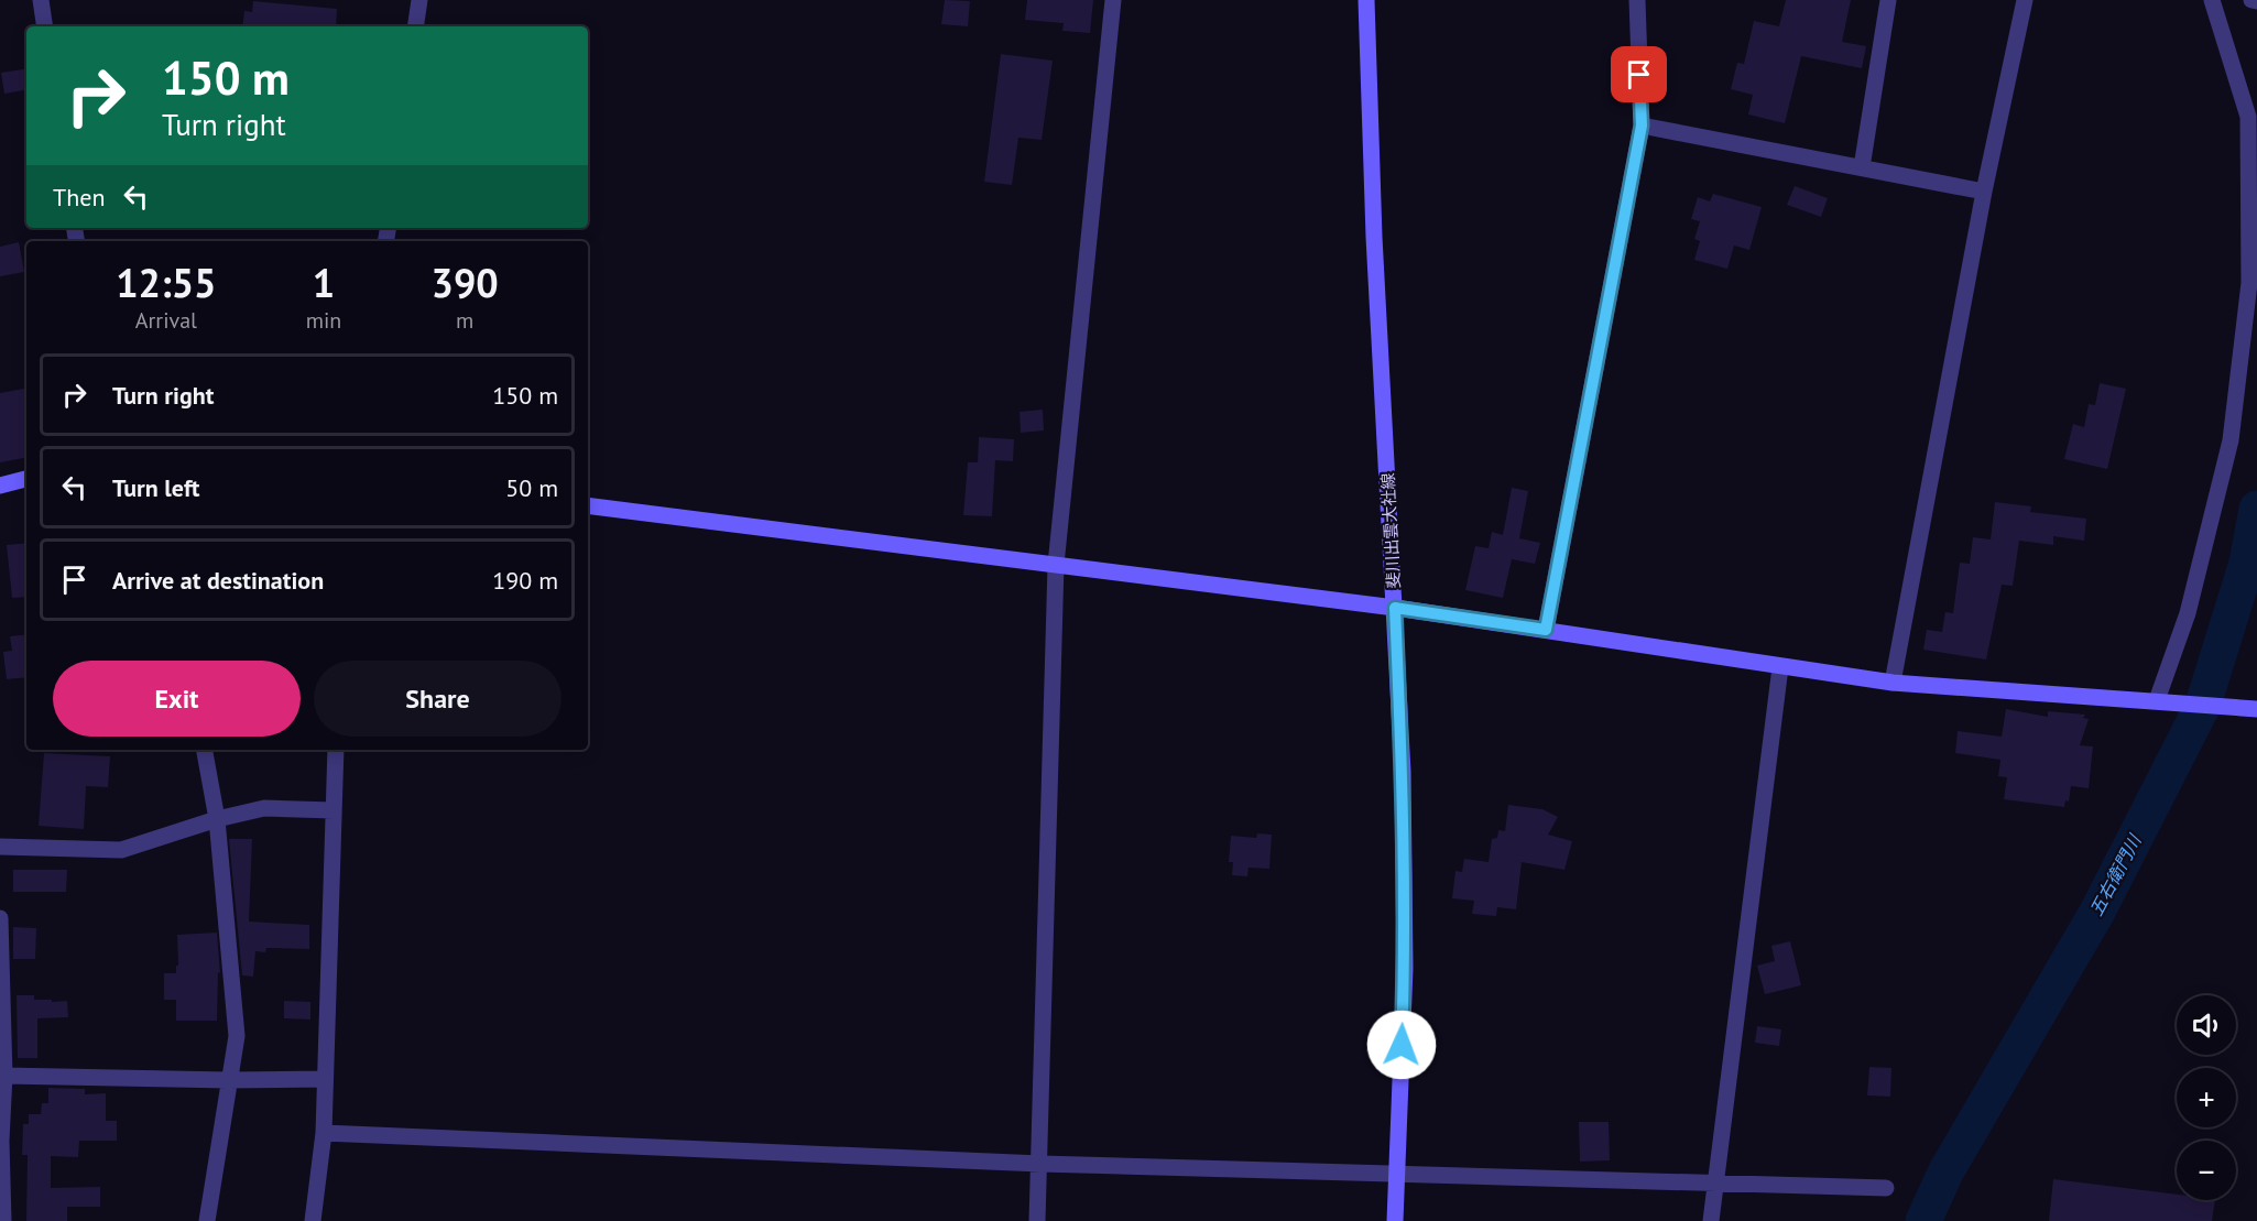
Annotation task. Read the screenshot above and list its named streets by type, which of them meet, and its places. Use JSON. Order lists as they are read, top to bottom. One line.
{"streets":{"street":["斐川出雲大社線"]},"water":["五右衛門川"],"page":{"turn":["150 m","Turn right"],"then":"Then","eta":["12:55","Arrival","1","min","390","m"],"list":[{"name":"Turn right","value":"150 m"},{"name":"Turn left","value":"50 m"},{"name":"Arrive at destination","value":"190 m"}],"buttons":["Exit","Share"],"map_buttons":["+","−"]}}
